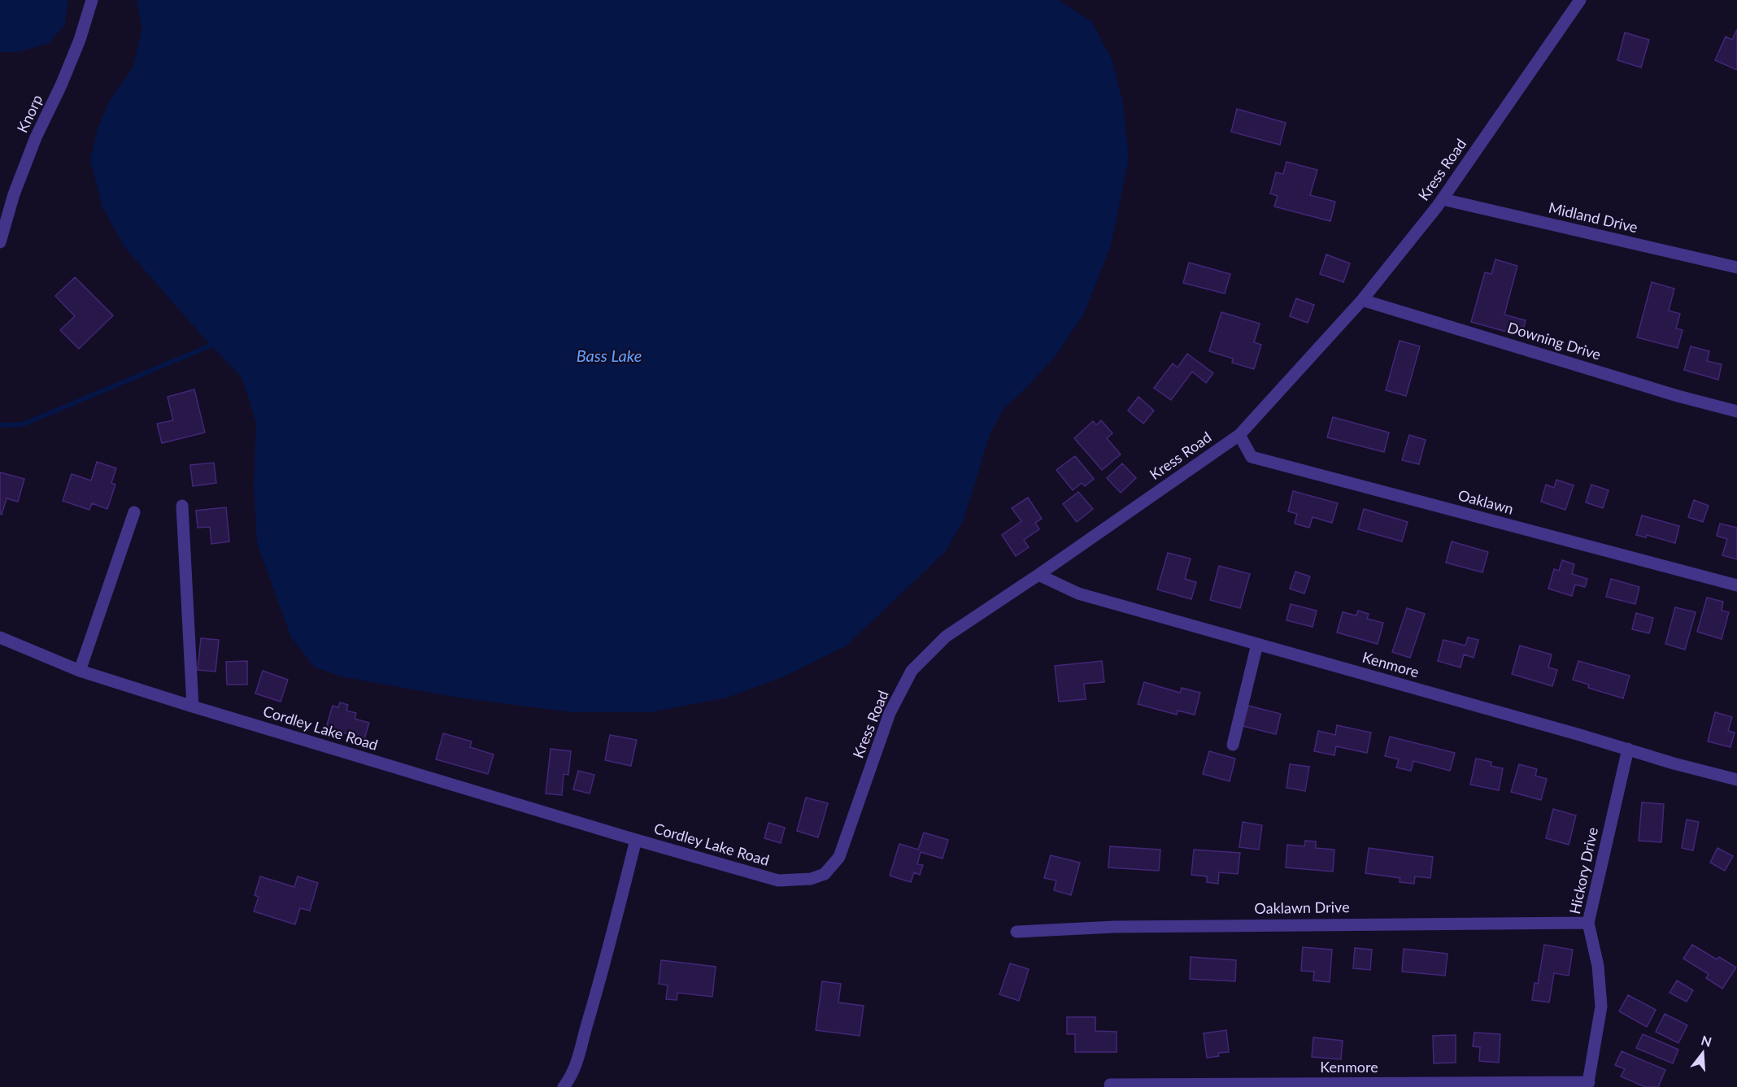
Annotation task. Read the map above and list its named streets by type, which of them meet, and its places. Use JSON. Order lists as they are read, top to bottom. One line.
{"streets":{"street":["Knorp","Kress Road","Midland Drive","Downing Drive","Oaklawn","Kenmore","Cordley Lake Road","Hickory Drive","Oaklawn Drive"]},"crossings":[["Kress Road","Midland Drive"],["Kress Road","Downing Drive"],["Kress Road","Oaklawn"],["Kress Road","Kenmore"],["Kress Road","Cordley Lake Road"],["Kenmore","Hickory Drive"],["Hickory Drive","Oaklawn Drive"]],"water":["Bass Lake"],"north":"top"}
